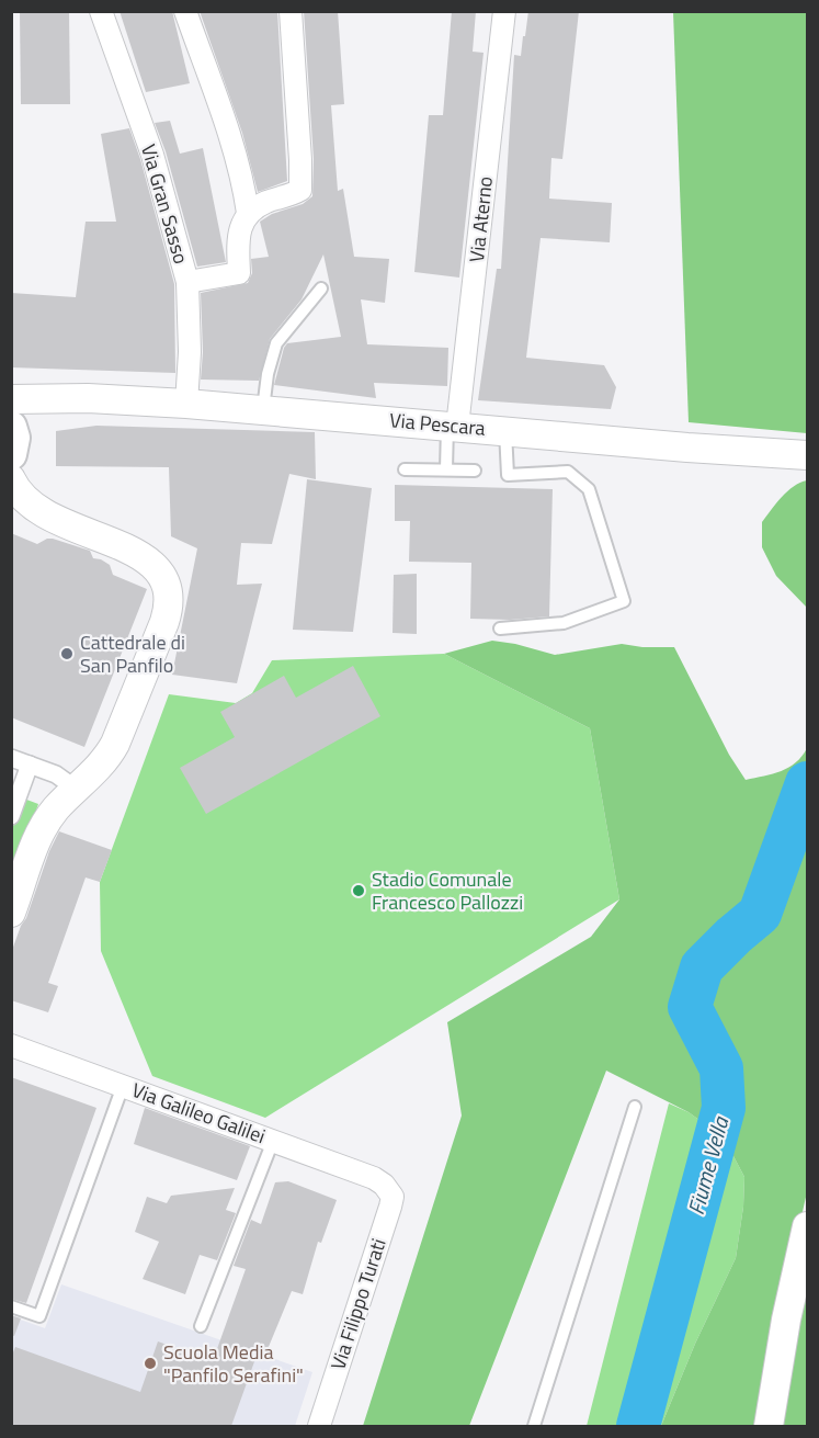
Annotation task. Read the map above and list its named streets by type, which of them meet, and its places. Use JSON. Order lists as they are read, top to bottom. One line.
{"streets":{"street":["Via Gran Sasso","Via Aterno","Via Pescara","Via Galileo Galilei","Via Filippo Turati"]},"crossings":[["Via Gran Sasso","Via Pescara"],["Via Aterno","Via Pescara"],["Via Galileo Galilei","Via Filippo Turati"]],"water":["Fiume Vella"],"places":["Cattedrale di San Panfilo","Stadio Comunale Francesco Pallozzi","Scuola Media \"Panfilo Serafini\""]}
